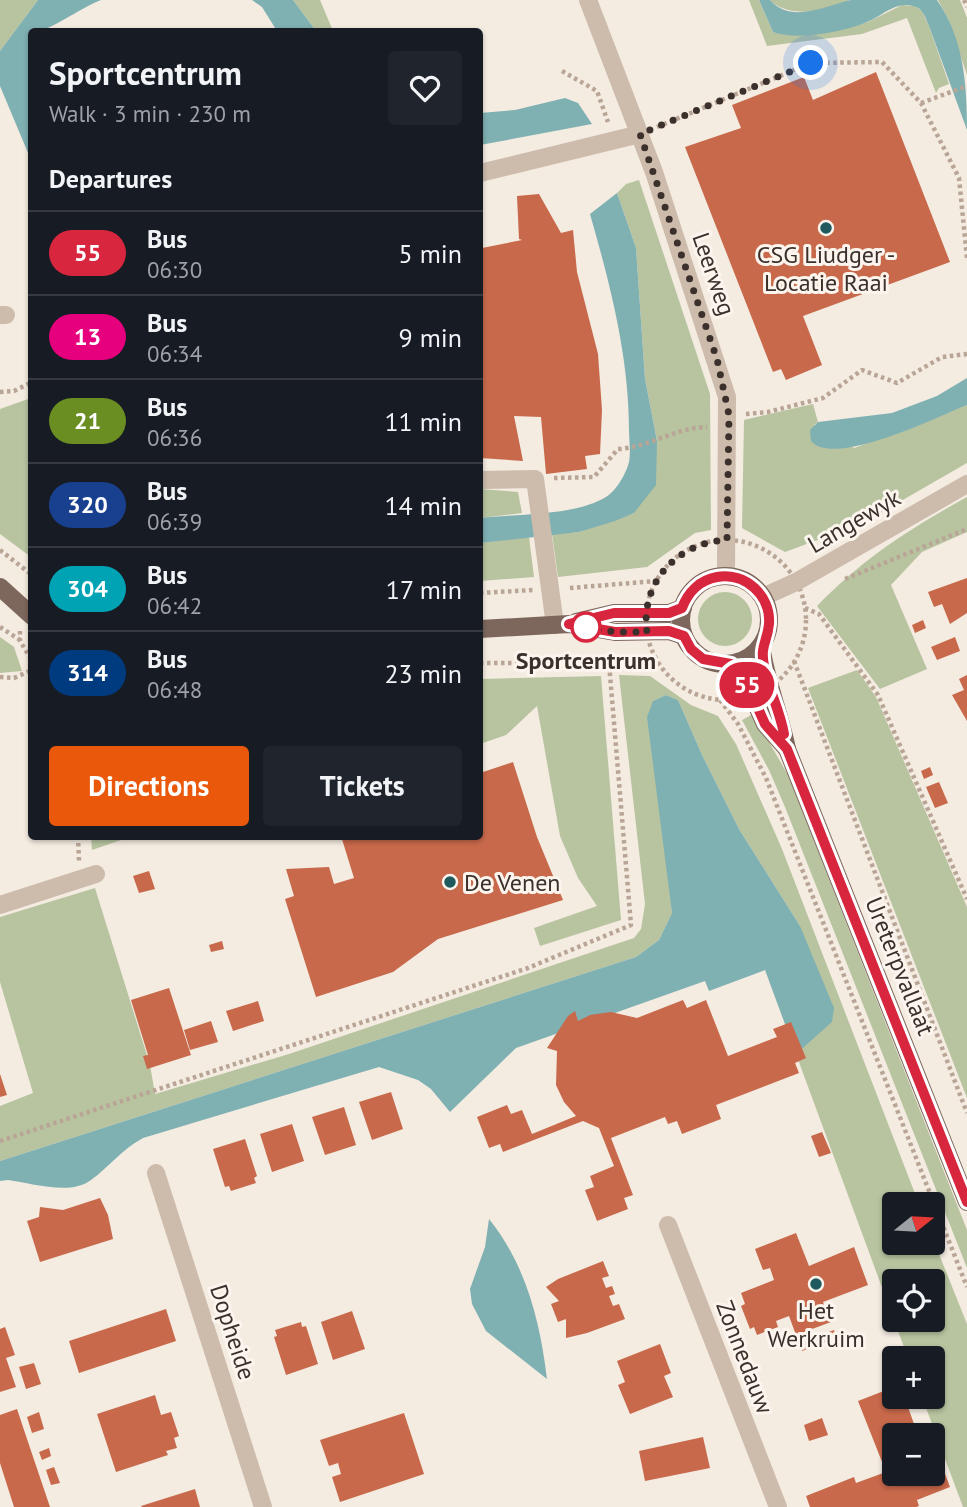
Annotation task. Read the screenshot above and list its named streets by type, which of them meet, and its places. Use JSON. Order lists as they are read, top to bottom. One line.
{"streets":{"main road":["Ureterpvallaat"],"street":["Leerweg","Langewyk","Dopheide","Zonnedauw"]},"crossings":[["Leerweg","Langewyk"],["Leerweg","Ureterpvallaat"],["Langewyk","Ureterpvallaat"]],"places":["CSG Liudger - Locatie Raai","Sportcentrum","De Venen","Het Werkruim"],"lines":["bus line 55"],"north":"right","page":{"on_map":"55","heading":[["Sportcentrum","Walk · 3 min · 230 m"],"Departures"],"list":[{"mark":"55","name":"Bus","note":"06:30","value":"5 min"},{"mark":"13","name":"Bus","note":"06:34","value":"9 min"},{"mark":"21","name":"Bus","note":"06:36","value":"11 min"},{"mark":"320","name":"Bus","note":"06:39","value":"14 min"},{"mark":"304","name":"Bus","note":"06:42","value":"17 min"},{"mark":"314","name":"Bus","note":"06:48","value":"23 min"}],"buttons":["Directions","Tickets"],"map_buttons":["+","−"]}}
